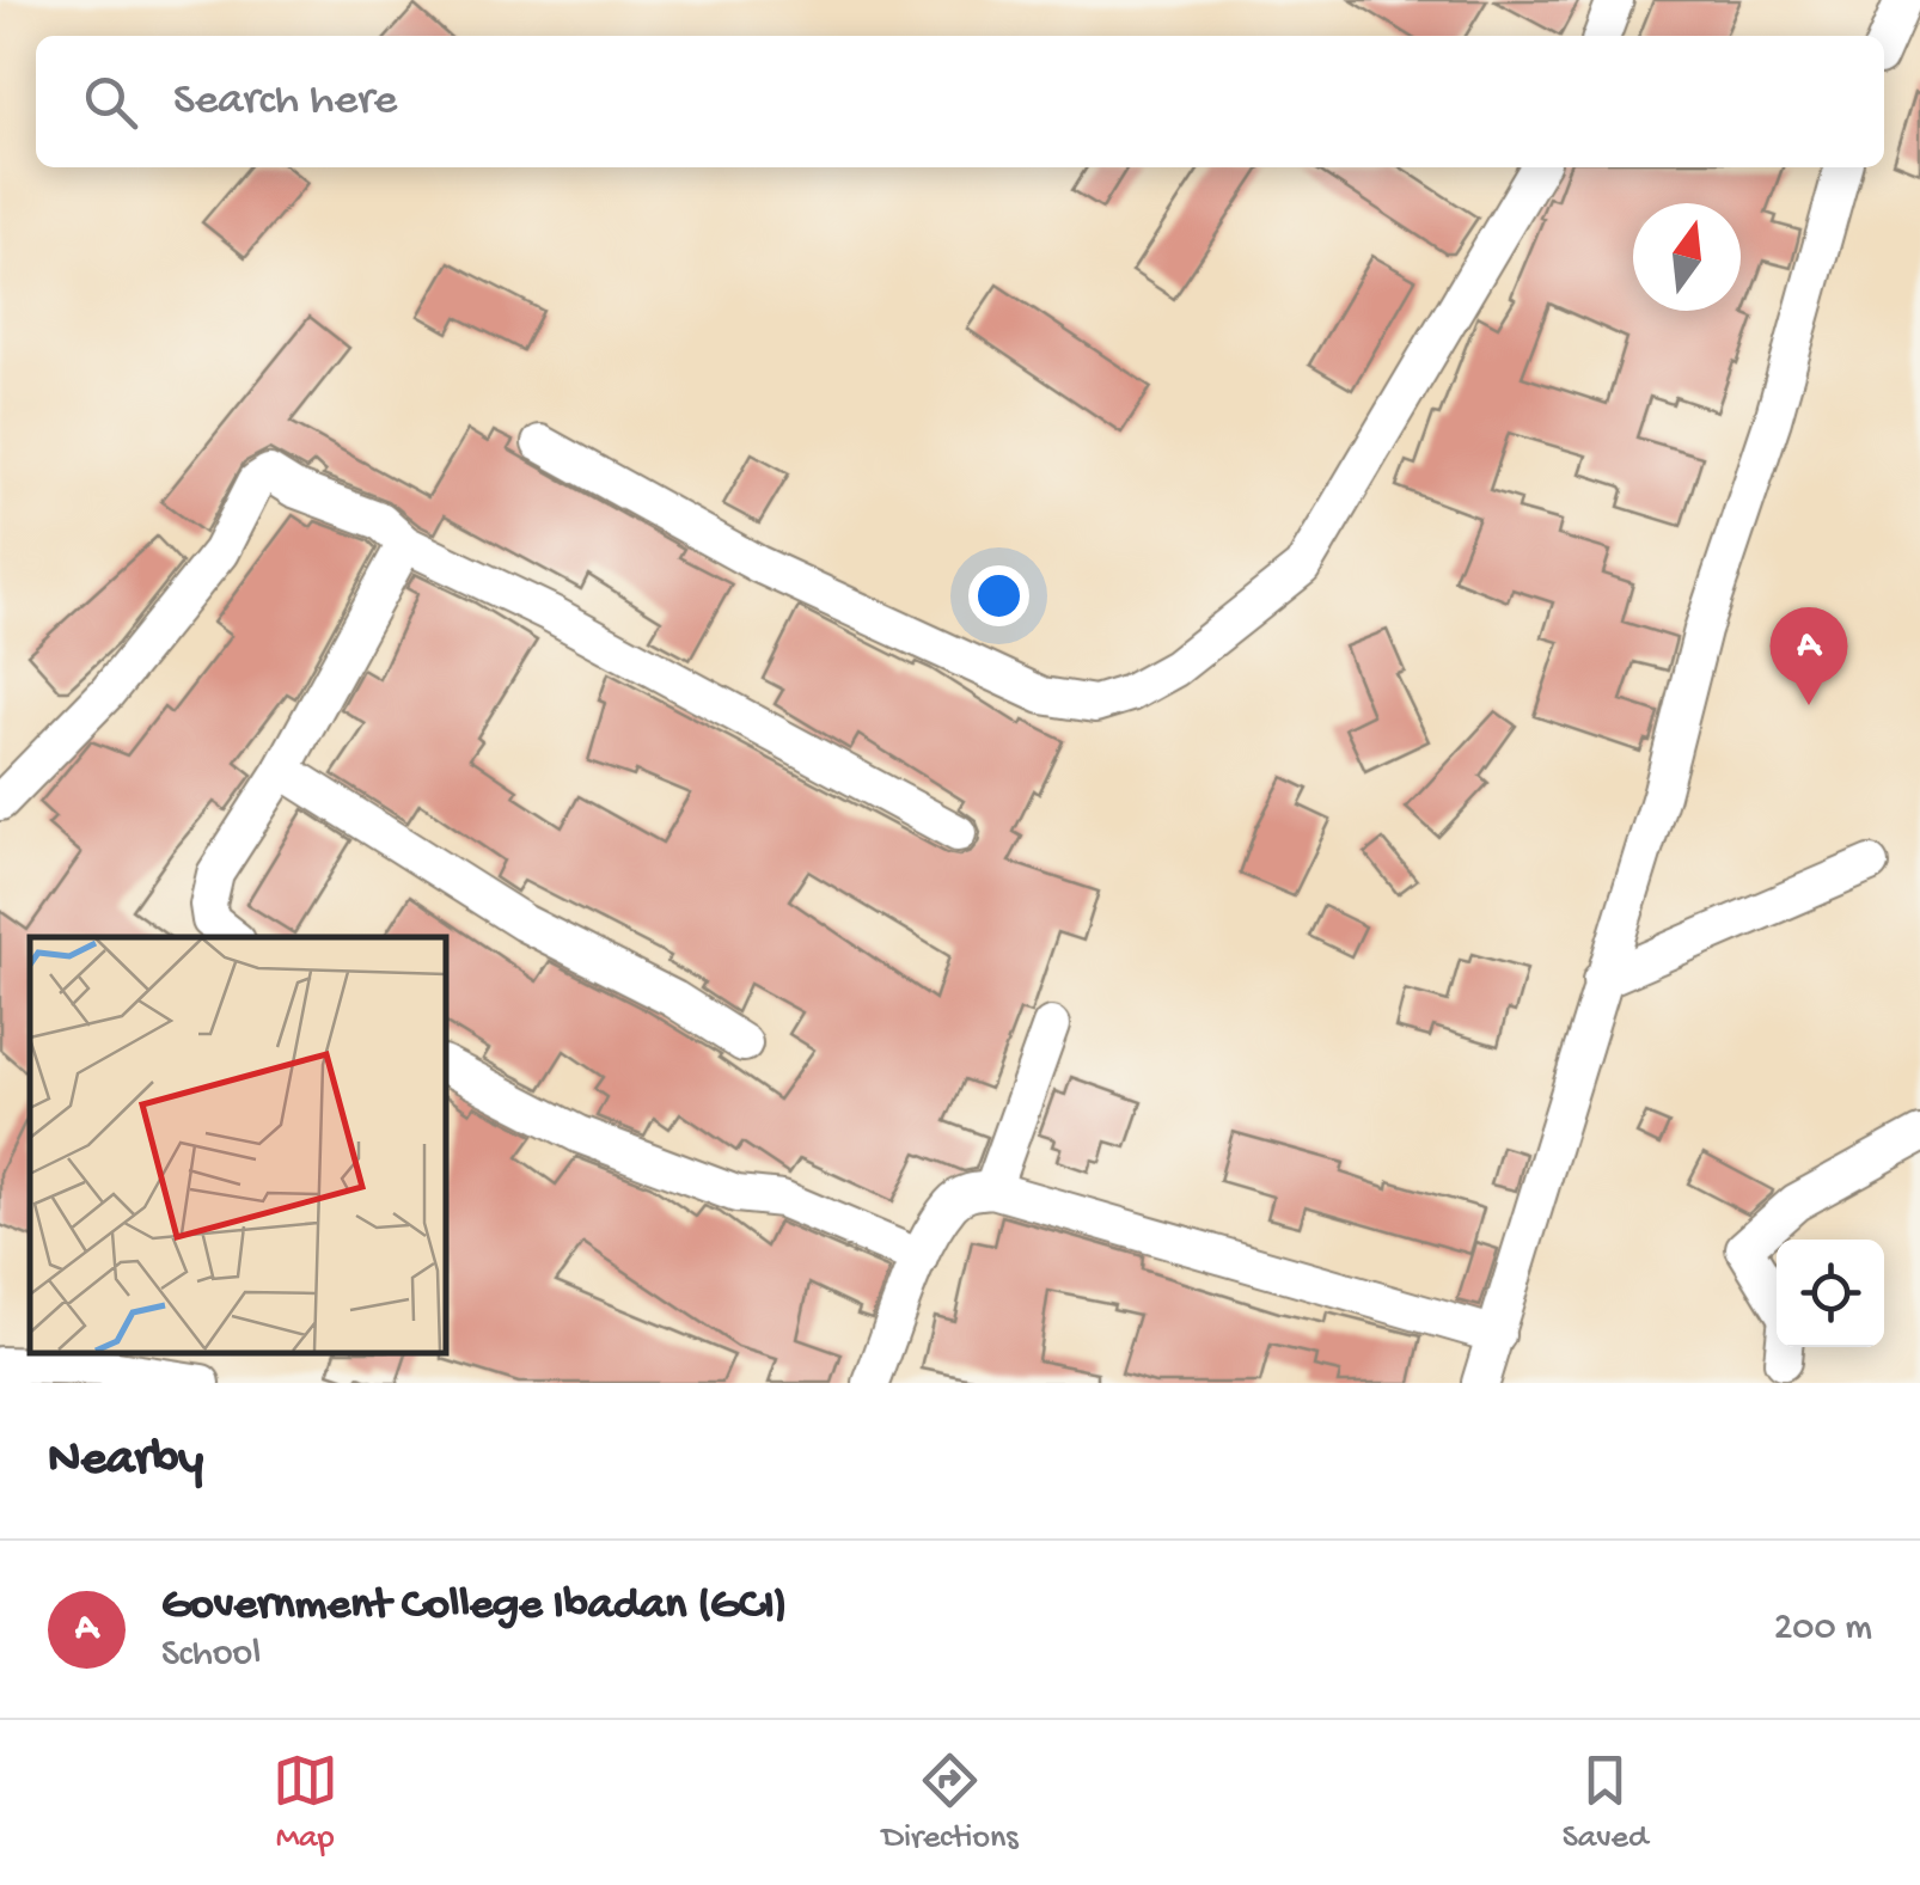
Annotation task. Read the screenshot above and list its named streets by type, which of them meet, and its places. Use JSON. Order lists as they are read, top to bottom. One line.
{"north":"top","page":{"search":"Search here","pins":"A","heading":"Nearby","list":[{"mark":"A","name":"Government College Ibadan (GCI)","note":"School","value":"200 m"}],"nav":["Map","Directions","Saved"]}}
